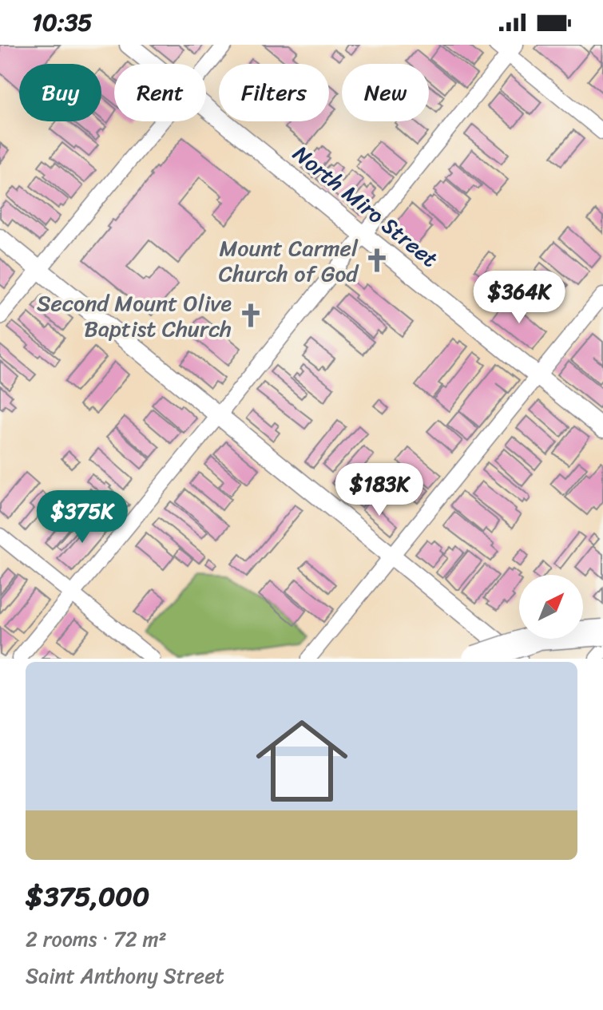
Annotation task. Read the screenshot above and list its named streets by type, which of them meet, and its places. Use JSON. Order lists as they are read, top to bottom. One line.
{"streets":{"street":["North Miro Street"]},"places":{"church":["Mount Carmel Church of God","Second Mount Olive Baptist Church"]},"north":"top right","page":{"status":"10:35","chip":["Buy","Rent","Filters","New"],"price":["$364K","$183K","$375K"],"list":[{"name":"$375,000","note":"2 rooms · 72 m² · Saint Anthony Street"}]}}
